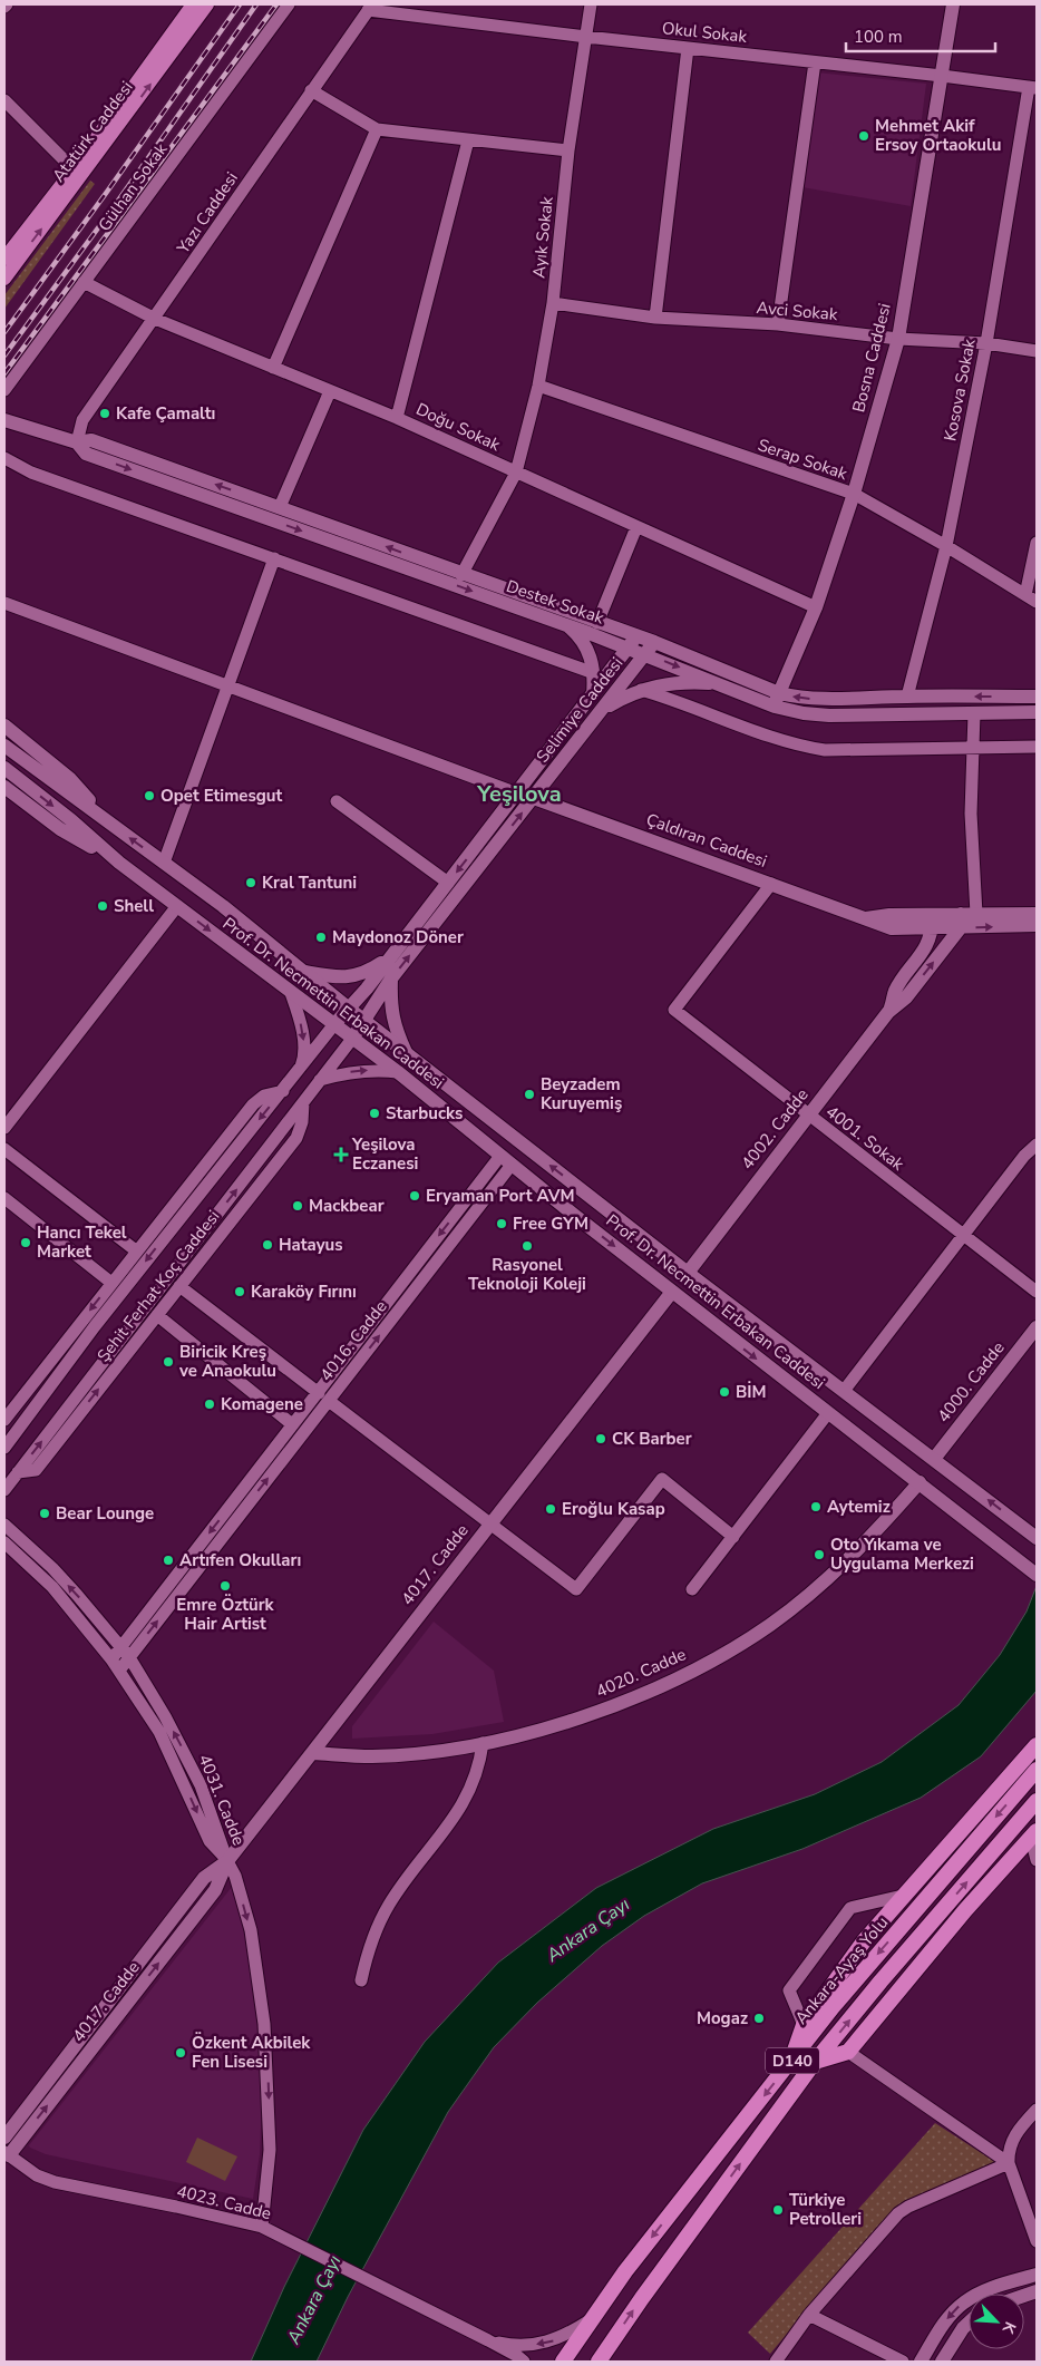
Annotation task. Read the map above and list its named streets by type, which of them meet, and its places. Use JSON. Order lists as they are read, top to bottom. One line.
{"streets":{"highway":["Ankara-Ayaş Yolu","D140"],"main road":["Atatürk Caddesi"],"street":["Okul Sokak","Gülhan Sokak","Yazı Caddesi","Ayık Sokak","Avci Sokak","Bosna Caddesi","Kosova Sokak","Doğu Sokak","Serap Sokak","Destek Sokak","Selimiye Caddesi","Çaldıran Caddesi","Prof. Dr. Necmettin Erbakan Caddesi","4002. Cadde","4001. Sokak","Şehit Ferhat Koç Caddesi","4016. Cadde","4000. Cadde","4017. Cadde","4020. Cadde","4031. Cadde","4023. Cadde"]},"crossings":[["Okul Sokak","Yazı Caddesi"],["Okul Sokak","Ayık Sokak"],["Okul Sokak","Bosna Caddesi"],["Okul Sokak","Kosova Sokak"],["Gülhan Sokak","Doğu Sokak"],["Yazı Caddesi","Doğu Sokak"],["Yazı Caddesi","Destek Sokak"],["Ayık Sokak","Avci Sokak"],["Ayık Sokak","Doğu Sokak"],["Ayık Sokak","Serap Sokak"],["Ayık Sokak","Destek Sokak"],["Avci Sokak","Bosna Caddesi"],["Avci Sokak","Kosova Sokak"],["Bosna Caddesi","Doğu Sokak"],["Bosna Caddesi","Serap Sokak"],["Bosna Caddesi","Destek Sokak"],["Kosova Sokak","Serap Sokak"],["Kosova Sokak","Destek Sokak"],["Destek Sokak","Selimiye Caddesi"],["Selimiye Caddesi","Çaldıran Caddesi"],["Selimiye Caddesi","Prof. Dr. Necmettin Erbakan Caddesi"],["Selimiye Caddesi","Şehit Ferhat Koç Caddesi"],["Çaldıran Caddesi","4002. Cadde"],["Çaldıran Caddesi","4001. Sokak"],["Prof. Dr. Necmettin Erbakan Caddesi","4002. Cadde"],["Prof. Dr. Necmettin Erbakan Caddesi","Şehit Ferhat Koç Caddesi"],["Prof. Dr. Necmettin Erbakan Caddesi","4016. Cadde"],["Prof. Dr. Necmettin Erbakan Caddesi","4000. Cadde"],["Prof. Dr. Necmettin Erbakan Caddesi","4017. Cadde"],["Prof. Dr. Necmettin Erbakan Caddesi","4020. Cadde"],["4002. Cadde","4001. Sokak"],["4016. Cadde","4031. Cadde"],["4017. Cadde","4020. Cadde"],["4017. Cadde","4031. Cadde"],["4017. Cadde","4023. Cadde"],["Ankara-Ayaş Yolu","4023. Cadde"]],"districts":["Yeşilova"],"water":["Ankara Çayı"],"places":{"other":["Mehmet Akif Ersoy Ortaokulu","Kafe Çamaltı","Opet Etimesgut","Kral Tantuni","Shell","Maydonoz Döner","Beyzadem Kuruyemiş","Starbucks","Eryaman Port AVM","Mackbear","Free GYM","Hancı Tekel Market","Hatayus","Rasyonel Teknoloji Koleji","Karaköy Fırını","Biricik Kreş ve Anaokulu","BİM","Komagene","CK Barber","Aytemiz","Eroğlu Kasap","Bear Lounge","Oto Yıkama ve Uygulama Merkezi","Artıfen Okulları","Emre Öztürk Hair Artist","Mogaz","Özkent Akbilek Fen Lisesi","Türkiye Petrolleri"],"health":["Yeşilova Eczanesi"]},"scale_bar":"100 m","north":"bottom right"}
